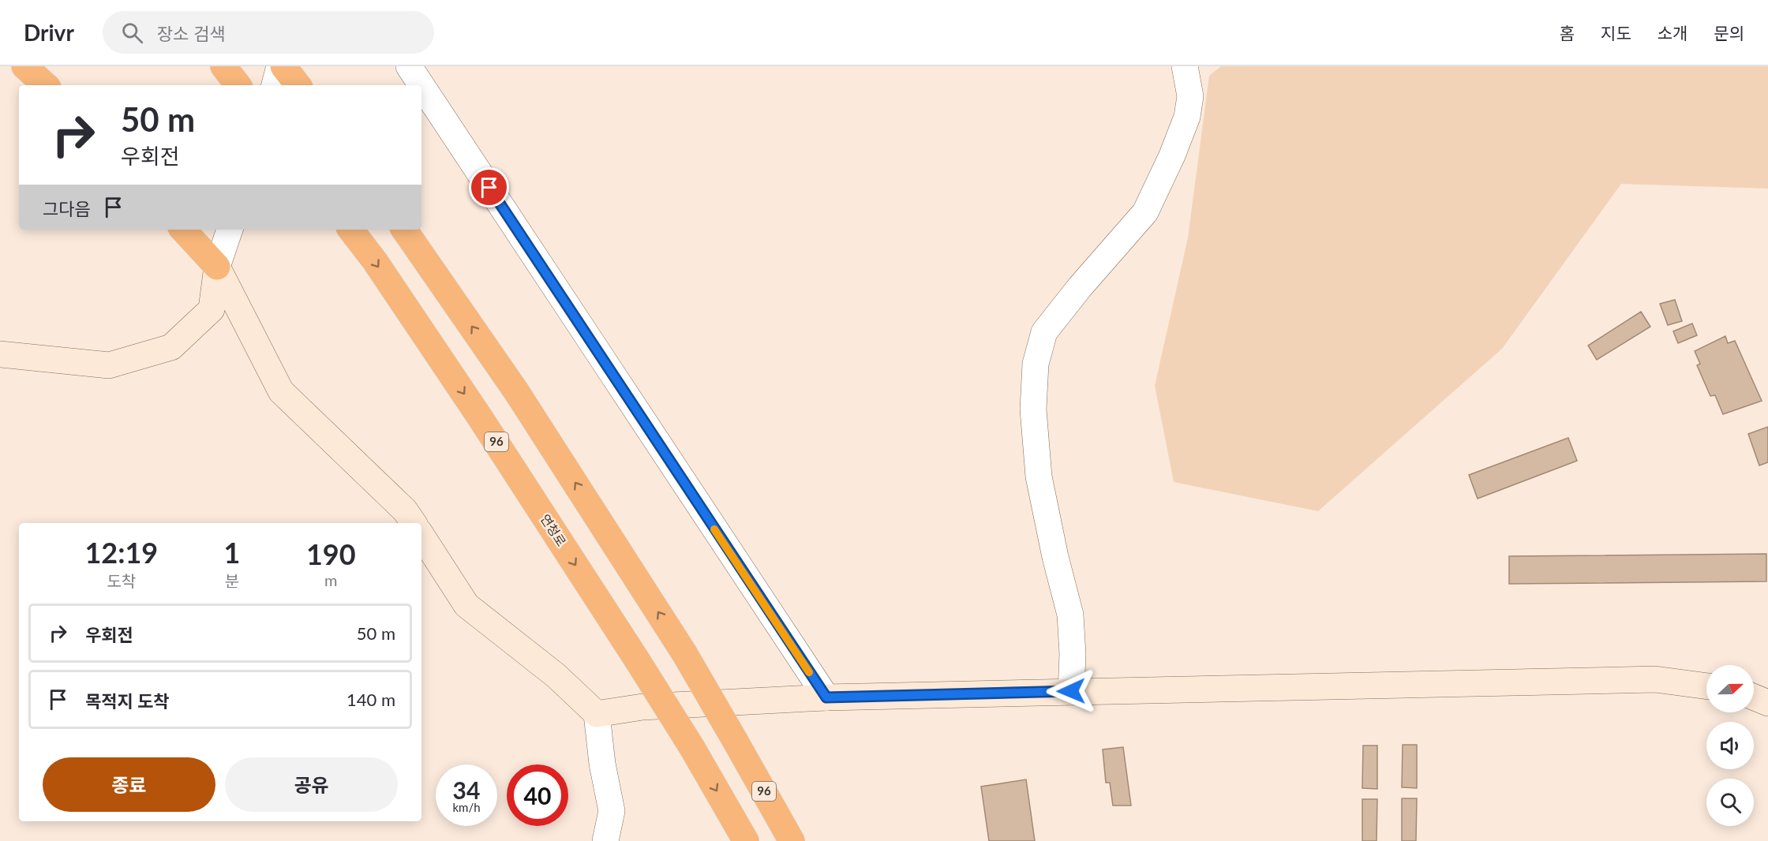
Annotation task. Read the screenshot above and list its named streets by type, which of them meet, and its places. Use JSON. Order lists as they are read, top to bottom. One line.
{"streets":{"highway":["96","연청로"]},"north":"right","page":{"header":"Drivr","search":"장소 검색","nav":["홈","지도","소개","문의"],"turn":["50 m","우회전"],"then":"그다음","eta":["12:19","도착","1","분","190","m"],"list":[{"name":"우회전","value":"50 m"},{"name":"목적지 도착","value":"140 m"}],"buttons":["종료","공유"],"speed":"34 km/h","limit":"40"}}
